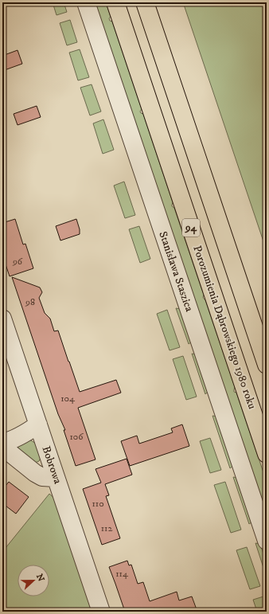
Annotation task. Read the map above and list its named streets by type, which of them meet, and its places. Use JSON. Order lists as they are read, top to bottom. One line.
{"streets":{"main road":["94","Porozumienia Dąbrowskiego 1980 roku"],"street":["Stanisława Staszica","Bobrowa"]},"house_numbers":["96","98","104","106","110","112","114"],"north":"right"}
